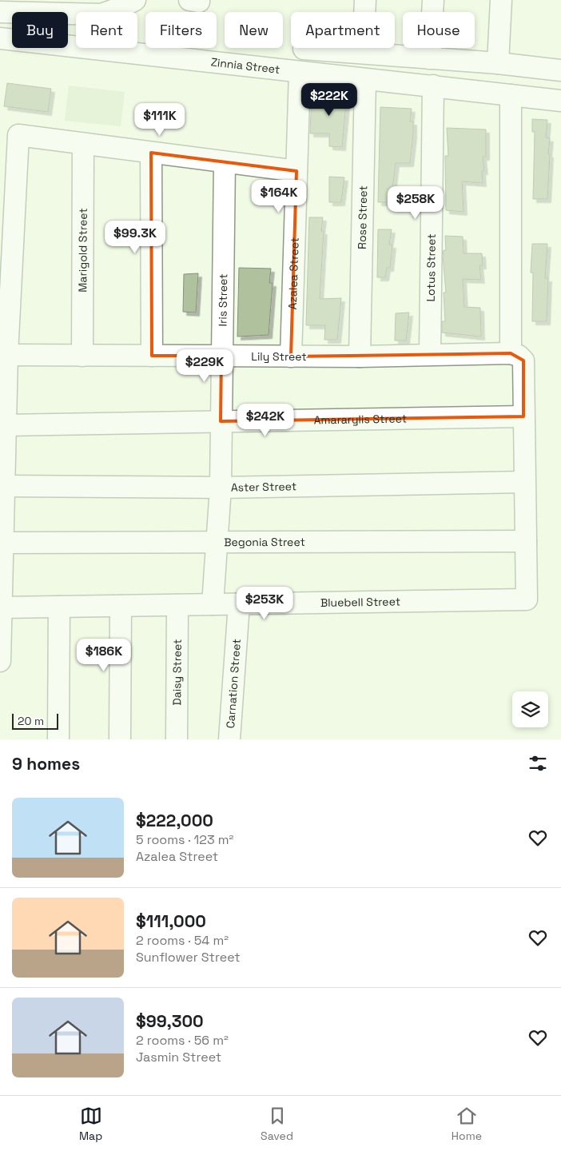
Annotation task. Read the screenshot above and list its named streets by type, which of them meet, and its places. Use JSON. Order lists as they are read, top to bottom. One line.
{"streets":{"street":["Zinnia Street","Rose Street","Marigold Street","Lotus Street","Azalea Street","Iris Street","Lily Street","Amararylis Street","Aster Street","Begonia Street","Bluebell Street","Daisy Street","Carnation Street"]},"crossings":[["Zinnia Street","Rose Street"],["Zinnia Street","Lotus Street"],["Zinnia Street","Azalea Street"],["Rose Street","Lily Street"],["Marigold Street","Lily Street"],["Lotus Street","Lily Street"],["Azalea Street","Lily Street"],["Iris Street","Lily Street"],["Iris Street","Amararylis Street"],["Iris Street","Aster Street"],["Iris Street","Begonia Street"],["Iris Street","Bluebell Street"],["Begonia Street","Bluebell Street"],["Bluebell Street","Daisy Street"],["Bluebell Street","Carnation Street"]],"scale_bar":"20 m","page":{"chip":["Buy","Rent","Filters","New","Apartment","House"],"price":["$222K","$111K","$164K","$258K","$99.3K","$229K","$242K","$253K","$186K"],"scale":"20 m","heading":"9 homes","list":[{"name":"$222,000","note":"5 rooms · 123 m² · Azalea Street"},{"name":"$111,000","note":"2 rooms · 54 m² · Sunflower Street"},{"name":"$99,300","note":"2 rooms · 56 m² · Jasmin Street"}],"tabs":["Map","Saved","Home"]}}
